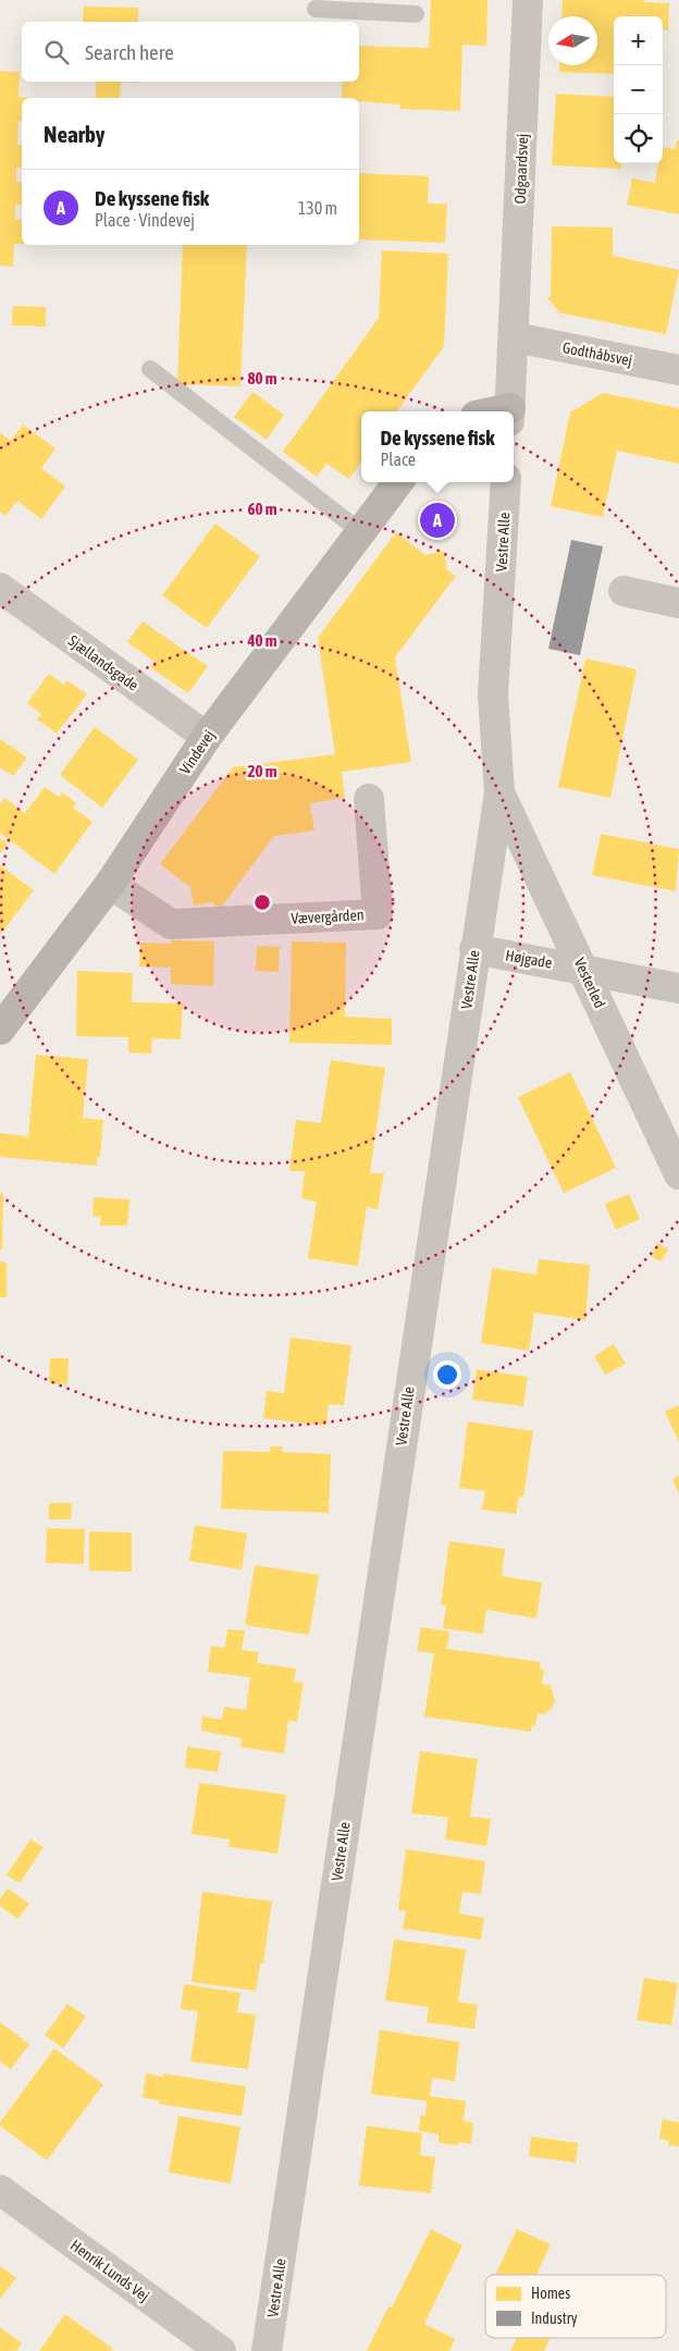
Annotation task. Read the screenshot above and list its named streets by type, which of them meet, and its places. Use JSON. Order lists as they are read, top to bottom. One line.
{"streets":{"street":["Odgaardsvej","Godthåbsvej","Vestre Alle","Sjællandsgade","Vindevej","Vævergården","Højgade","Vesterled","Henrik Lunds Vej"]},"crossings":[["Odgaardsvej","Godthåbsvej"],["Vestre Alle","Højgade"],["Vestre Alle","Vesterled"],["Sjællandsgade","Vindevej"],["Vindevej","Vævergården"],["Højgade","Vesterled"]],"legend":["Homes","Industry"],"north":"left","page":{"map_buttons":["+","−"],"search":"Search here","heading":"Nearby","list":[{"mark":"A","name":"De kyssene fisk","note":"Place · Vindevej","value":"130 m"}],"popup":["De kyssene fisk","Place"],"pins":"A"},"rings":["80 m","60 m","40 m","20 m"]}
